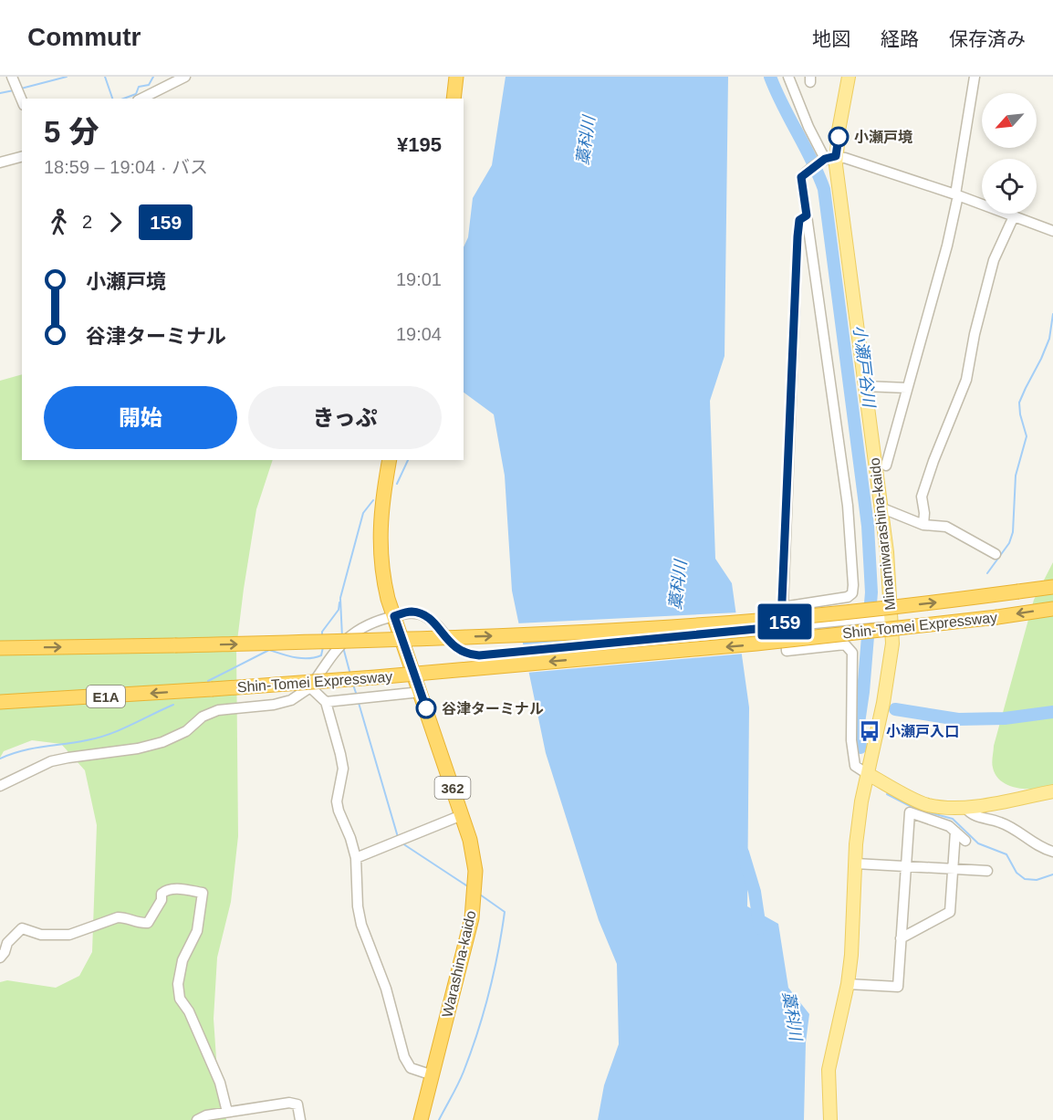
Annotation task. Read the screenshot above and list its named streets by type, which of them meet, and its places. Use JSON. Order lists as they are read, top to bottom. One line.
{"streets":{"highway":["Shin-Tomei Expressway","E1A","362","Warashina-kaido"],"main road":["Minamiwarashina-kaido"]},"water":["藁科川","小瀬戸谷川"],"places":{"other":["小瀬戸境","谷津ターミナル"],"bus stop":["小瀬戸入口"]},"lines":["bus line 159"],"north":"bottom left","page":{"header":"Commutr","nav":["地図","経路","保存済み"],"on_map":"159","heading":["5 分","18:59 – 19:04 · バス","¥195"],"legs":["2","159"],"list":[{"name":"小瀬戸境","value":"19:01"},{"name":"谷津ターミナル","value":"19:04"}],"buttons":["開始","きっぷ"]}}
